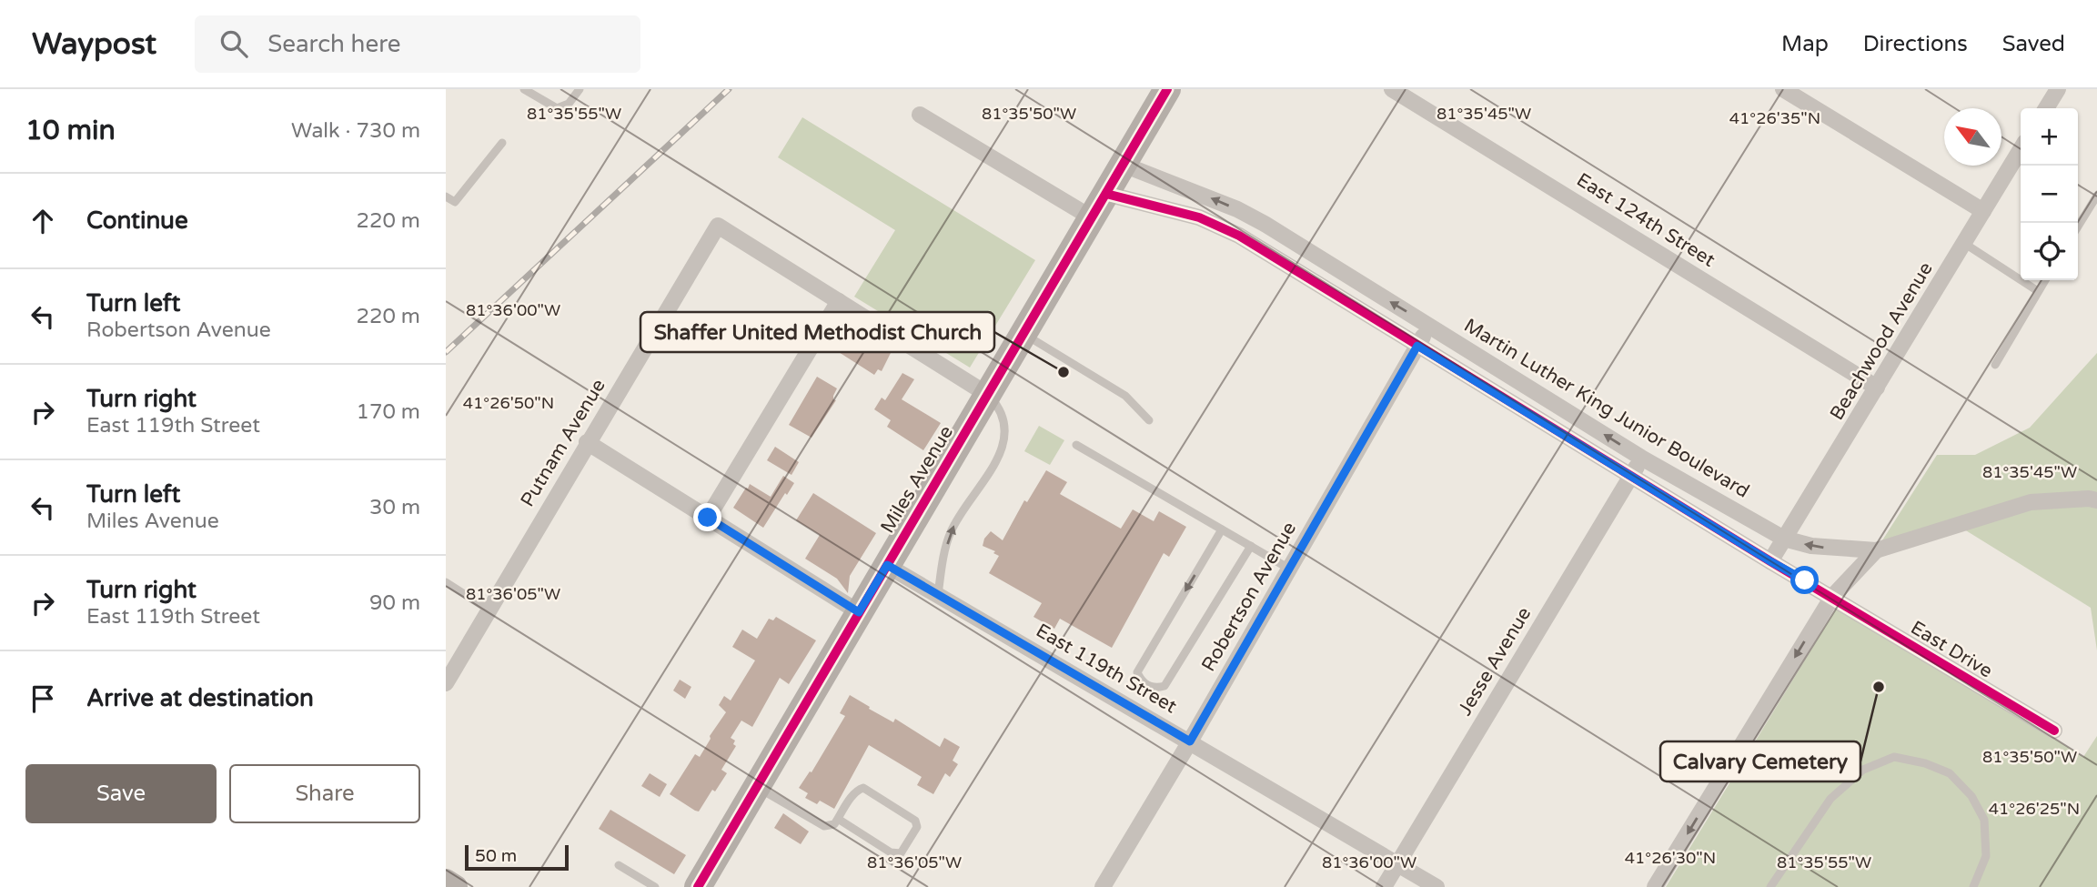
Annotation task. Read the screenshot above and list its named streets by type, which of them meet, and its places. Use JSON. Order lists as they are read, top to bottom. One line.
{"streets":{"main road":["Miles Avenue"],"street":["East 124th Street","Beachwood Avenue","Martin Luther King Junior Boulevard","Putnam Avenue","Robertson Avenue","East Drive","Jesse Avenue","East 119th Street"]},"crossings":[["East 124th Street","Beachwood Avenue"],["Beachwood Avenue","Martin Luther King Junior Boulevard"],["Martin Luther King Junior Boulevard","Miles Avenue"],["Martin Luther King Junior Boulevard","Robertson Avenue"],["Martin Luther King Junior Boulevard","Jesse Avenue"],["Miles Avenue","East 119th Street"],["Robertson Avenue","East 119th Street"],["Jesse Avenue","East 119th Street"]],"places":["Shaffer United Methodist Church","Calvary Cemetery"],"scale_bar":"50 m","north":"top left","page":{"header":"Waypost","search":"Search here","nav":["Map","Directions","Saved"],"heading":["10 min","Walk · 730 m"],"map_buttons":["+","−"],"list":[["Continue","220 m"],["Turn left","Robertson Avenue","220 m"],["Turn right","East 119th Street","170 m"],["Turn left","Miles Avenue","30 m"],["Turn right","East 119th Street","90 m"],"Arrive at destination"],"buttons":["Save","Share"],"scale":"50 m"},"coordinates":["81°35'50\"W","81°35'45\"W","81°35'55\"W","41°26'35\"N","81°36'00\"W","41°26'50\"N","81°36'05\"W","41°26'25\"N","41°26'30\"N"]}
